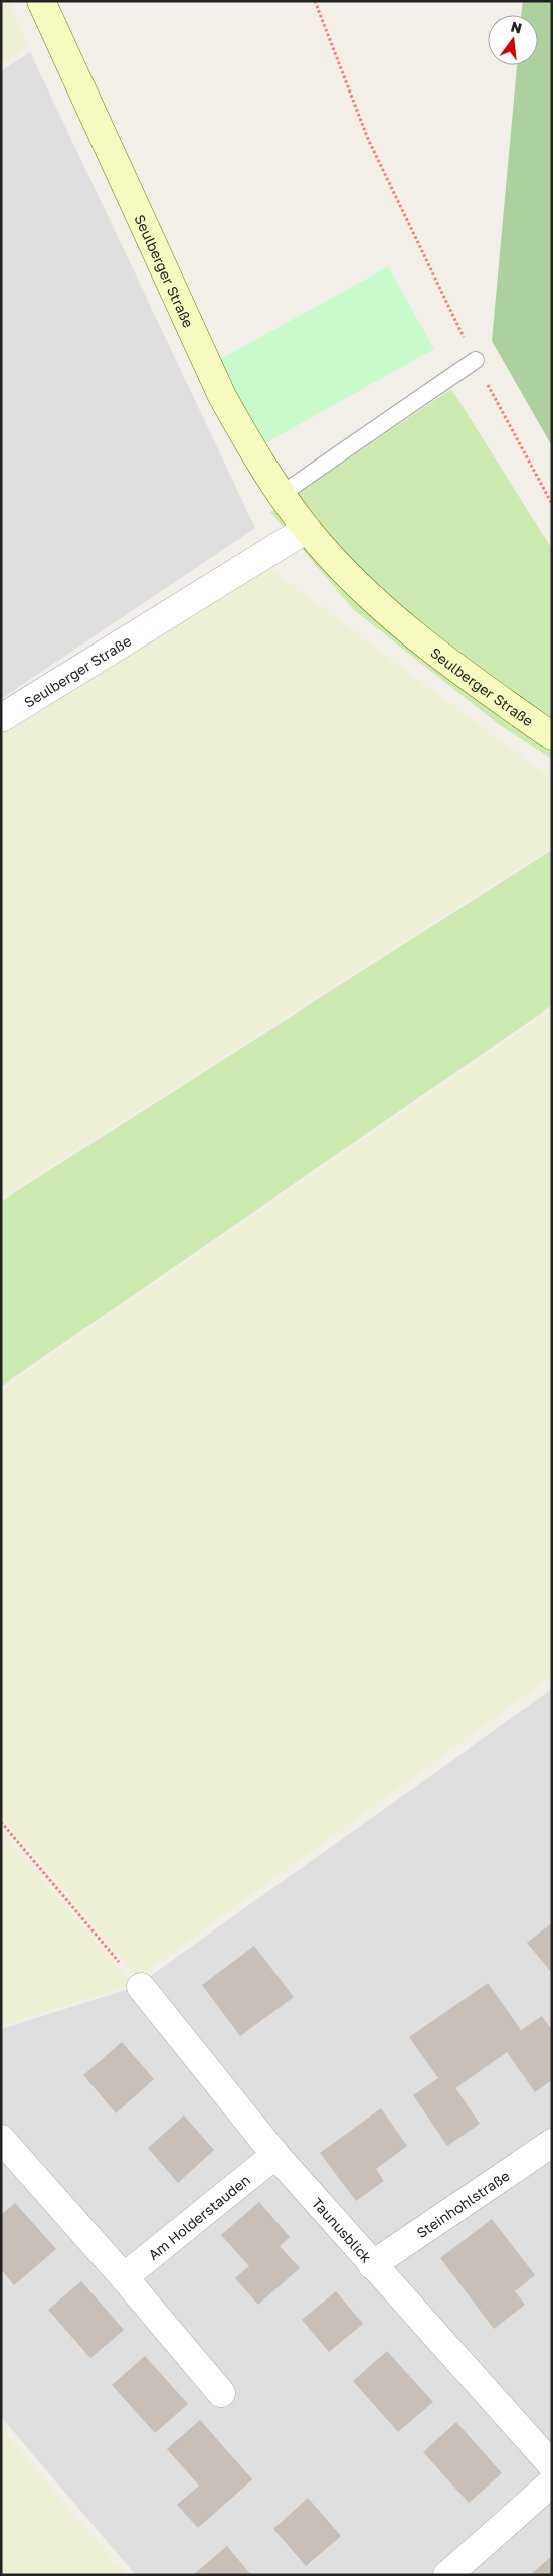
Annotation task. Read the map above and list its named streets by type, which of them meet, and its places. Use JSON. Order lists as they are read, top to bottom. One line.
{"streets":{"street":["Seulberger Straße","Steinhohlstraße","Am Holderstauden","Taunusblick"]},"crossings":[["Steinhohlstraße","Taunusblick"],["Am Holderstauden","Taunusblick"]],"north":"top"}
